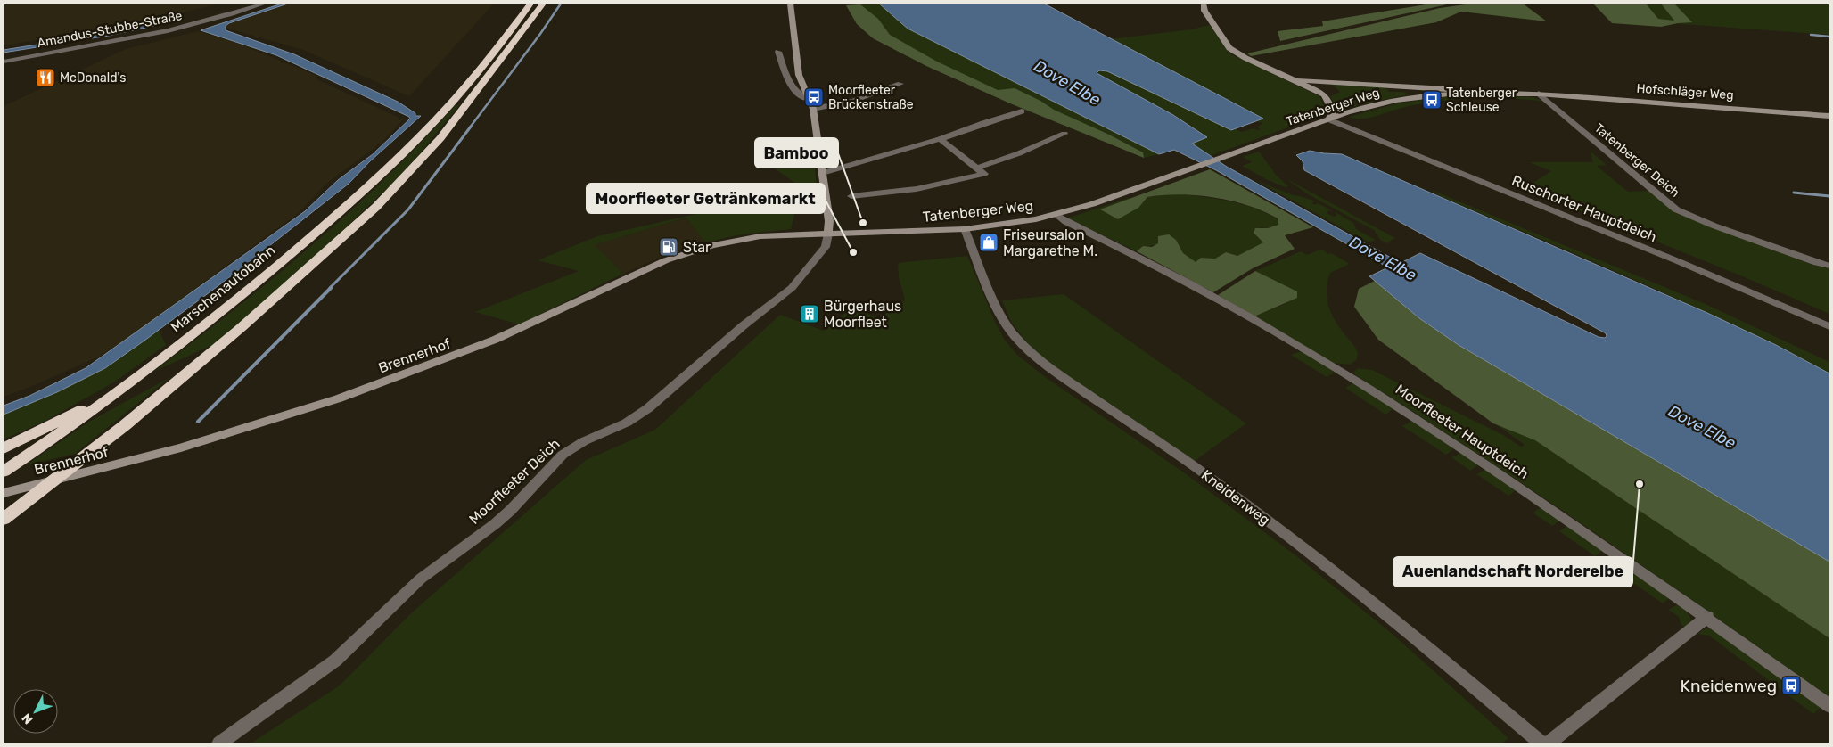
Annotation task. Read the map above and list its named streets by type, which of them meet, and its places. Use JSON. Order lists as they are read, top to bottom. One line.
{"streets":{"highway":["Marschenautobahn"],"street":["Amandus-Stubbe-Straße","Hofschläger Weg","Tatenberger Weg","Tatenberger Deich","Ruschorter Hauptdeich","Brennerhof","Moorfleeter Hauptdeich","Moorfleeter Deich","Kneidenweg"]},"crossings":[["Hofschläger Weg","Tatenberger Weg"],["Hofschläger Weg","Tatenberger Deich"],["Tatenberger Weg","Tatenberger Deich"],["Tatenberger Weg","Ruschorter Hauptdeich"],["Tatenberger Weg","Brennerhof"],["Tatenberger Weg","Moorfleeter Hauptdeich"],["Tatenberger Weg","Moorfleeter Deich"],["Tatenberger Weg","Kneidenweg"],["Brennerhof","Moorfleeter Deich"]],"water":["Dove Elbe"],"places":{"restaurant":["McDonald's"],"bus stop":["Moorfleeter Brückenstraße","Tatenberger Schleuse","Kneidenweg"],"other":["Bamboo","Moorfleeter Getränkemarkt","Auenlandschaft Norderelbe"],"shop":["Friseursalon Margarethe M."],"fuel station":["Star"],"building":["Bürgerhaus Moorfleet"]},"north":"bottom left"}
